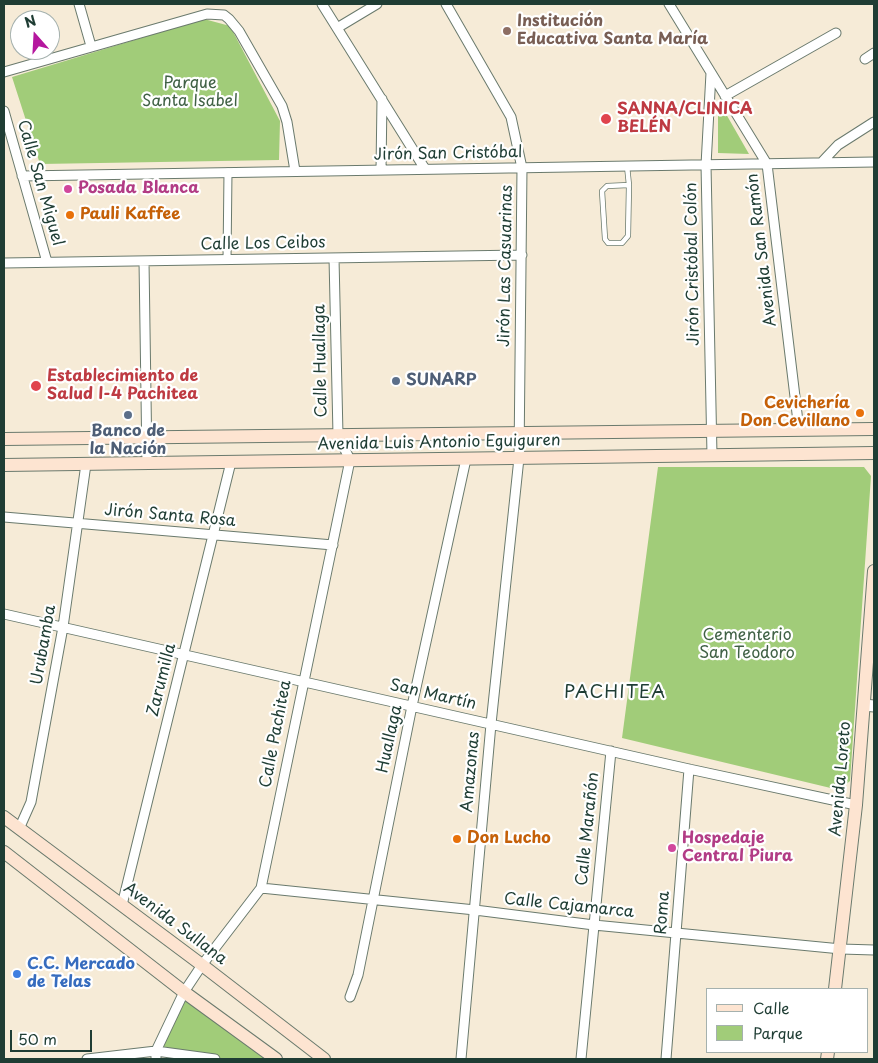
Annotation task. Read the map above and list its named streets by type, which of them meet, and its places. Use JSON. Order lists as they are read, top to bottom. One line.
{"streets":{"main road":["Avenida Luis Antonio Eguiguren","Avenida Loreto","Avenida Sullana"],"street":["Jirón San Cristóbal","Calle San Miguel","Calle Los Ceibos","Avenida San Ramón","Jirón Cristóbal Colón","Jirón Las Casuarinas","Calle Huallaga","Jirón Santa Rosa","Urubamba","Zarumilla","San Martín","Calle Pachitea","Huallaga","Amazonas","Calle Marañón","Calle Cajamarca","Roma"]},"crossings":[["Jirón San Cristóbal","Calle San Miguel"],["Jirón San Cristóbal","Avenida San Ramón"],["Jirón San Cristóbal","Jirón Cristóbal Colón"],["Jirón San Cristóbal","Jirón Las Casuarinas"],["Calle San Miguel","Calle Los Ceibos"],["Calle Los Ceibos","Jirón Las Casuarinas"],["Calle Los Ceibos","Calle Huallaga"],["Avenida San Ramón","Jirón Cristóbal Colón"],["Avenida San Ramón","Avenida Luis Antonio Eguiguren"],["Jirón Cristóbal Colón","Avenida Luis Antonio Eguiguren"],["Jirón Las Casuarinas","Avenida Luis Antonio Eguiguren"],["Jirón Las Casuarinas","Amazonas"],["Calle Huallaga","Avenida Luis Antonio Eguiguren"],["Calle Huallaga","Calle Pachitea"],["Avenida Luis Antonio Eguiguren","Urubamba"],["Avenida Luis Antonio Eguiguren","Zarumilla"],["Avenida Luis Antonio Eguiguren","Calle Pachitea"],["Avenida Luis Antonio Eguiguren","Huallaga"],["Avenida Luis Antonio Eguiguren","Amazonas"],["Jirón Santa Rosa","Urubamba"],["Jirón Santa Rosa","Zarumilla"],["Jirón Santa Rosa","Calle Pachitea"],["Urubamba","San Martín"],["Urubamba","Avenida Sullana"],["Zarumilla","San Martín"],["Zarumilla","Avenida Sullana"],["San Martín","Calle Pachitea"],["San Martín","Huallaga"],["San Martín","Amazonas"],["San Martín","Avenida Loreto"],["San Martín","Calle Marañón"],["San Martín","Roma"],["Calle Pachitea","Calle Cajamarca"],["Calle Pachitea","Avenida Sullana"],["Huallaga","Calle Cajamarca"],["Amazonas","Calle Cajamarca"],["Avenida Loreto","Calle Cajamarca"],["Calle Marañón","Calle Cajamarca"],["Calle Cajamarca","Roma"]],"districts":["PACHITEA"],"parks":["Parque Santa Isabel","Cementerio San Teodoro"],"places":["Institución Educativa Santa María","SANNA/CLINICA BELÉN","Posada Blanca","Pauli Kaffee","SUNARP","Establecimiento de Salud I-4 Pachitea","Cevichería Don Cevillano","Banco de la Nación","Don Lucho","Hospedaje Central Piura","C.C. Mercado de Telas"],"legend":["Calle","Parque"],"scale_bar":"50 m","north":"top"}
